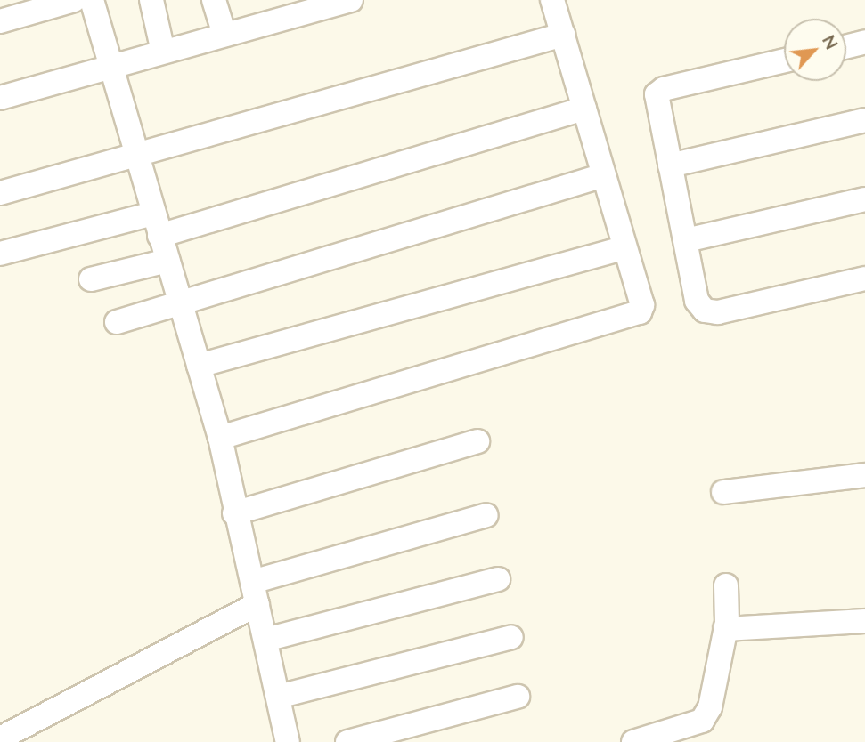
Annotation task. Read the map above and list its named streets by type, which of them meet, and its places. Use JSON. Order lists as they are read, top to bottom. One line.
{"north":"top right"}
